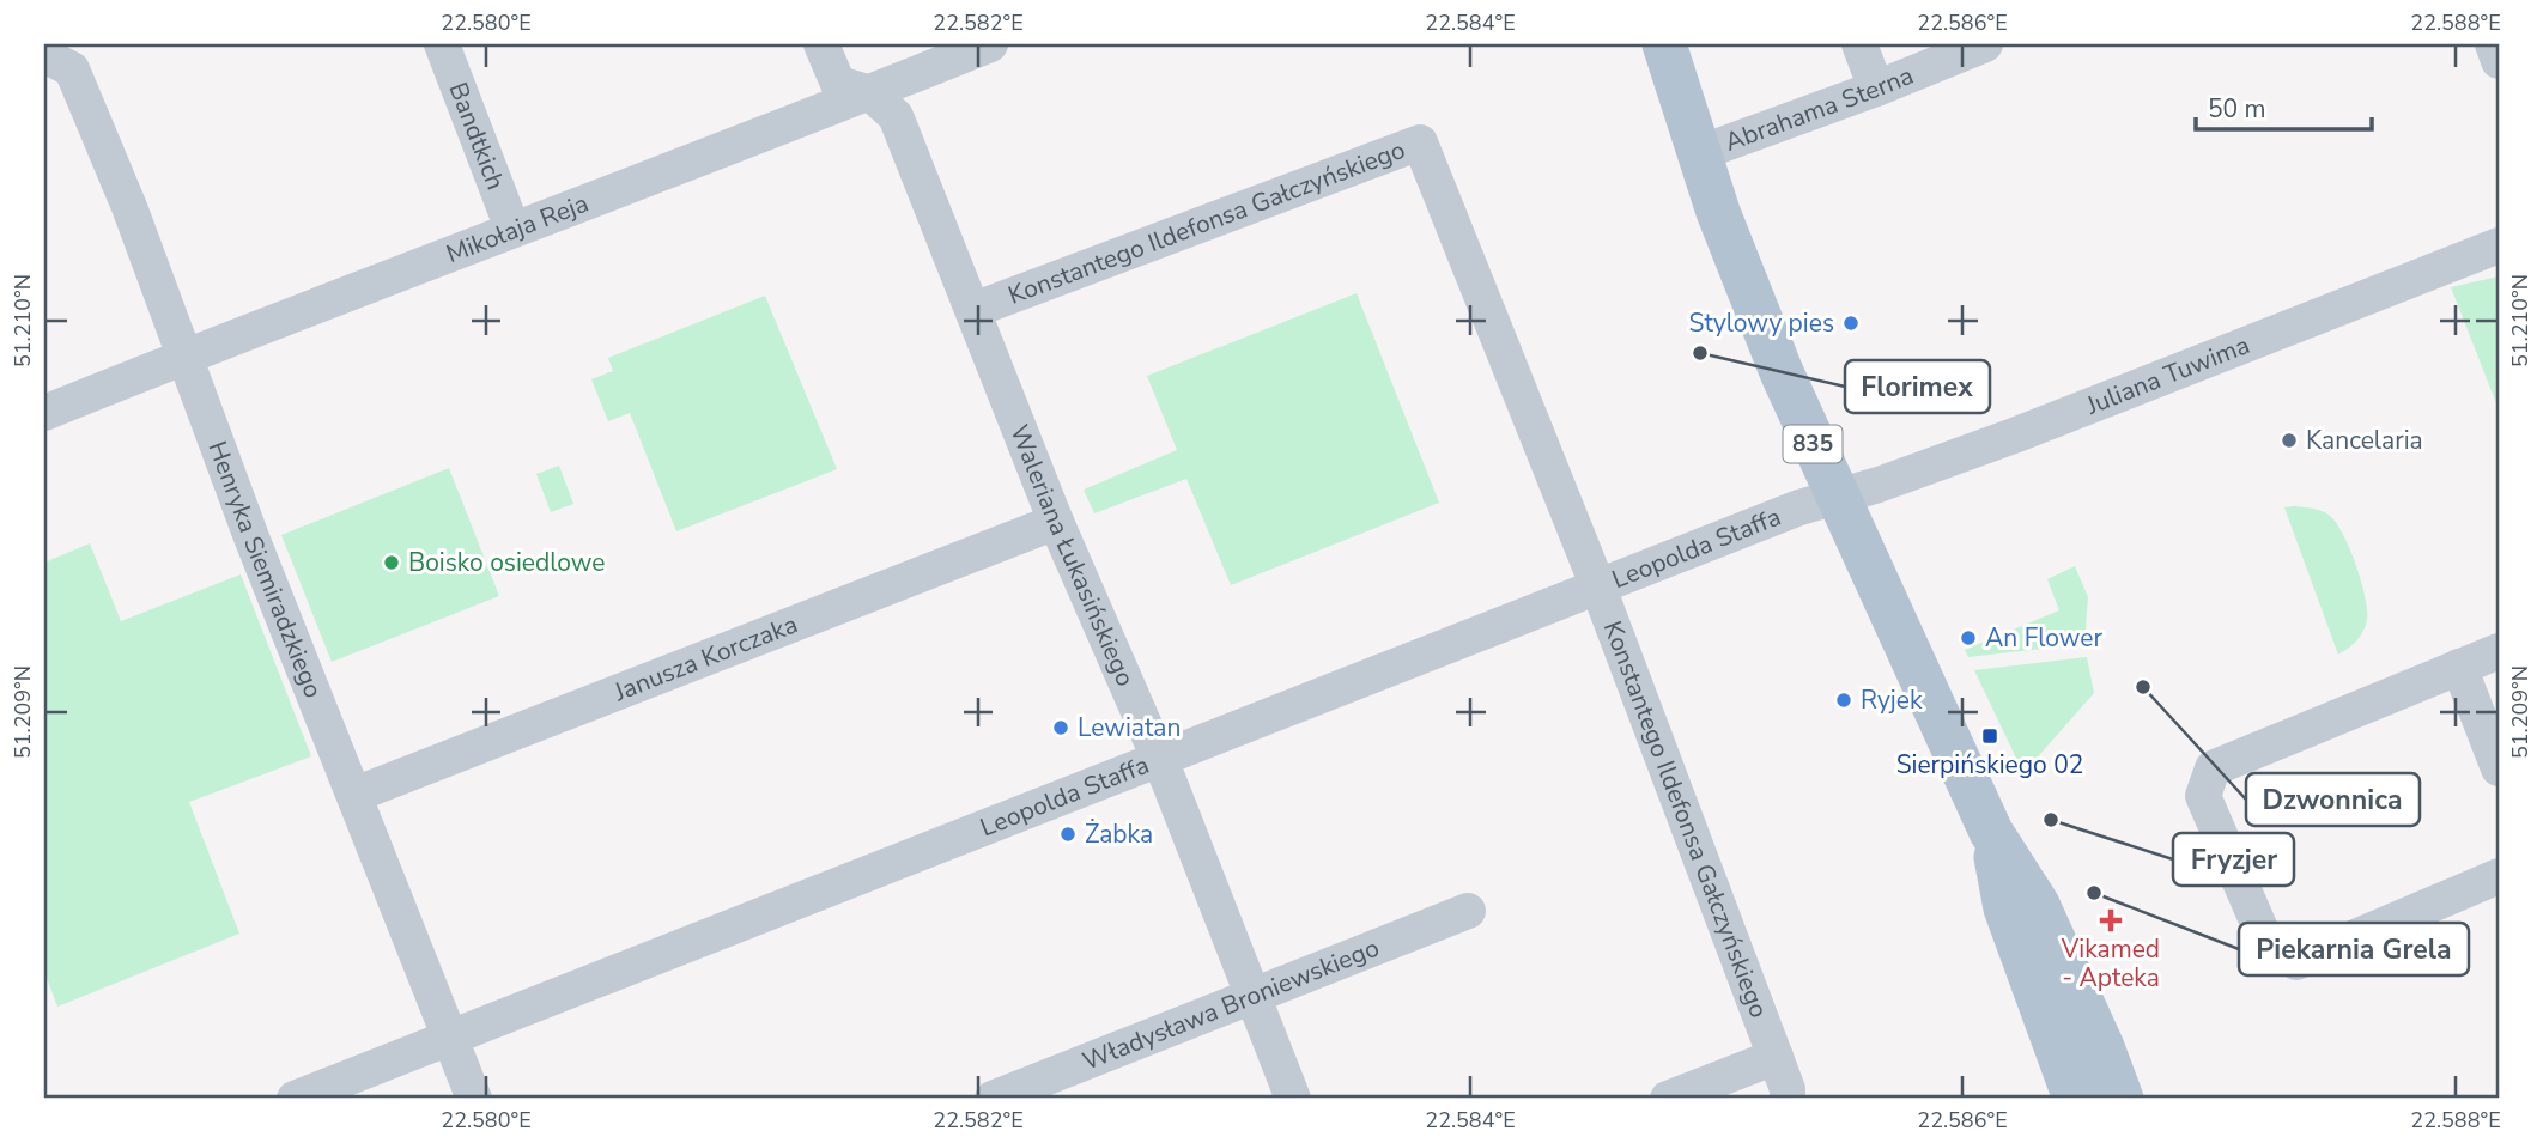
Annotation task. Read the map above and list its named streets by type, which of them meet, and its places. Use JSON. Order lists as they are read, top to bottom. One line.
{"streets":{"main road":["835"],"street":["Abrahama Sterna","Bandtkich","Konstantego Ildefonsa Gałczyńskiego","Mikołaja Reja","Juliana Tuwima","Leopolda Staffa","Waleriana Łukasińskiego","Henryka Siemiradzkiego","Janusza Korczaka","Władysława Broniewskiego"]},"crossings":[["Abrahama Sterna","835"],["Bandtkich","Mikołaja Reja"],["Konstantego Ildefonsa Gałczyńskiego","Leopolda Staffa"],["Konstantego Ildefonsa Gałczyńskiego","Waleriana Łukasińskiego"],["Mikołaja Reja","Waleriana Łukasińskiego"],["Mikołaja Reja","Henryka Siemiradzkiego"],["Juliana Tuwima","835"],["Juliana Tuwima","Leopolda Staffa"],["835","Leopolda Staffa"],["Leopolda Staffa","Waleriana Łukasińskiego"],["Leopolda Staffa","Henryka Siemiradzkiego"],["Waleriana Łukasińskiego","Janusza Korczaka"],["Waleriana Łukasińskiego","Władysława Broniewskiego"],["Henryka Siemiradzkiego","Janusza Korczaka"]],"places":{"other":["Stylowy pies","Florimex","Kancelaria","Boisko osiedlowe","An Flower","Dzwonnica","Ryjek","Lewiatan","Fryzjer","Żabka","Piekarnia Grela"],"transit":["Sierpińskiego 02"],"health":["Vikamed - Apteka"]},"scale_bar":"50 m","coordinates":["22.580°E","22.582°E","22.584°E","22.586°E","22.588°E","51.210°N","51.209°N"]}
